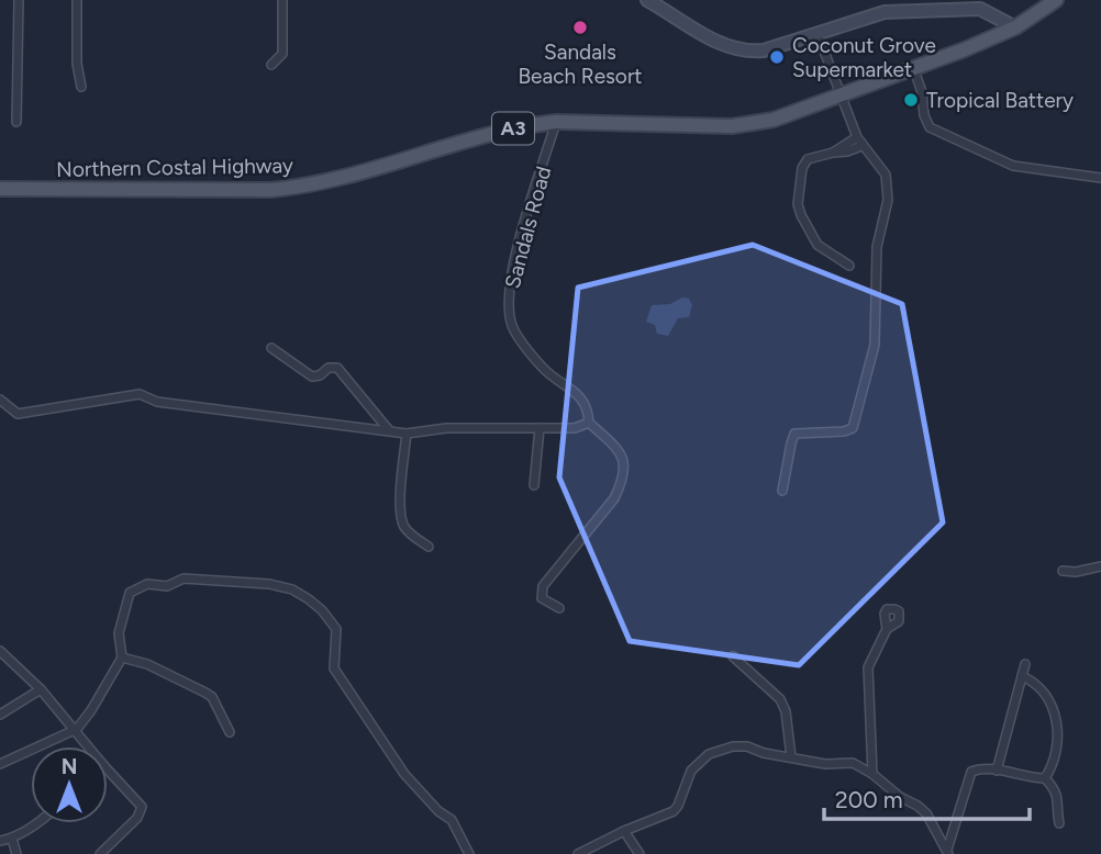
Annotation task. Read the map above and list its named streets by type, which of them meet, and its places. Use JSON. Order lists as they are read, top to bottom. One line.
{"streets":{"main road":["A3","Northern Costal Highway"],"street":["Sandals Road"]},"crossings":[["A3","Northern Costal Highway"],["Northern Costal Highway","Sandals Road"]],"places":["Sandals Beach Resort","Coconut Grove Supermarket","Tropical Battery"],"scale_bar":"200 m","north":"top"}
